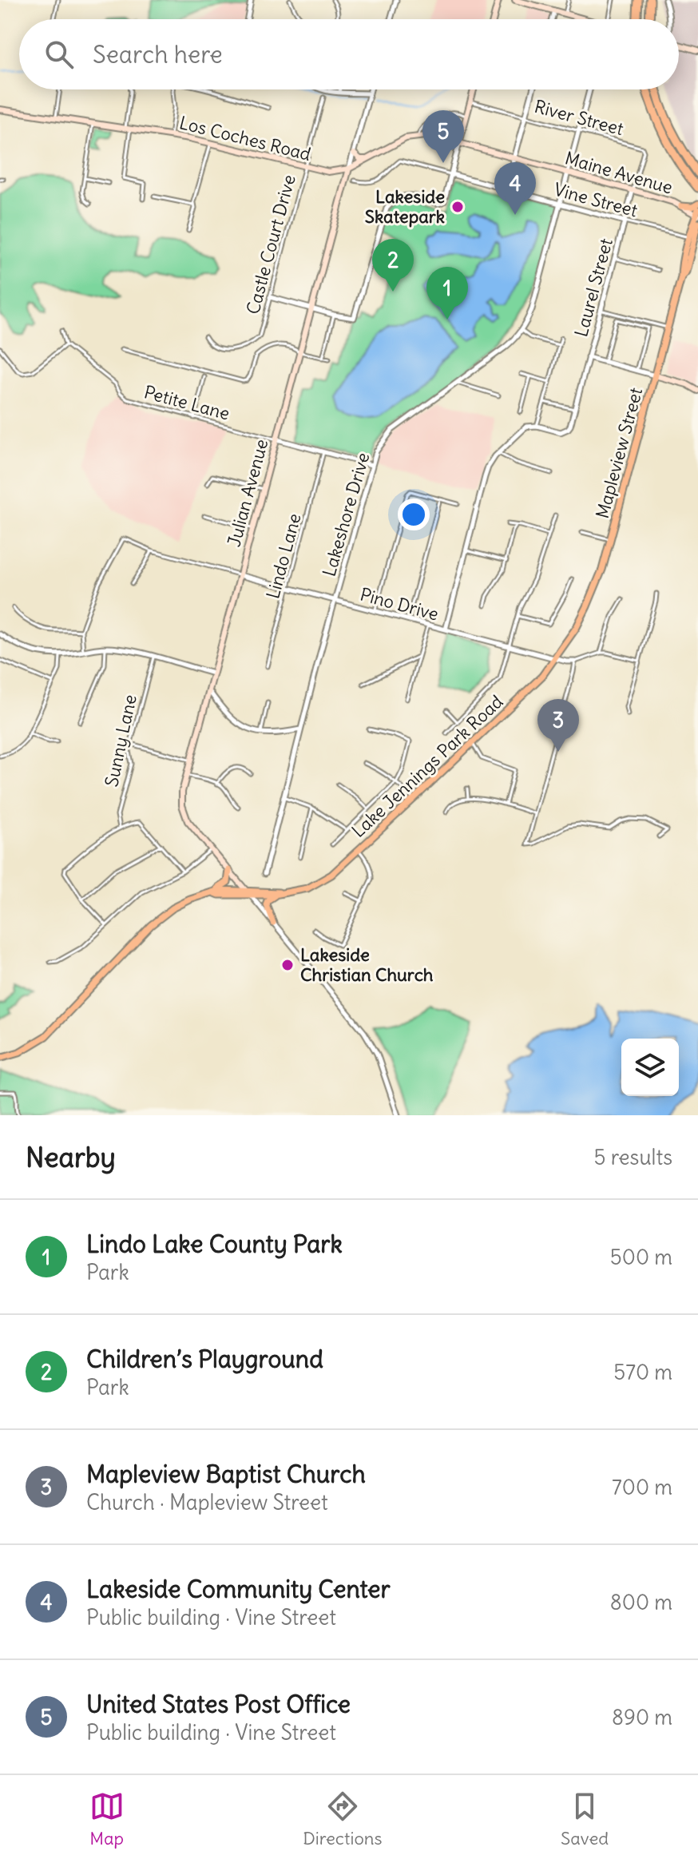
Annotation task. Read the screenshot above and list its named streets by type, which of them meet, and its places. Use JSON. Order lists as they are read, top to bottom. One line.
{"streets":{"main road":["Los Coches Road","Maine Avenue","Mapleview Street","Julian Avenue","Lake Jennings Park Road"],"street":["River Street","Vine Street","Castle Court Drive","Laurel Street","Petite Lane","Lakeshore Drive","Lindo Lane","Pino Drive","Sunny Lane"]},"crossings":[["River Street","Laurel Street"],["River Street","Lakeshore Drive"],["Los Coches Road","Maine Avenue"],["Los Coches Road","Castle Court Drive"],["Los Coches Road","Julian Avenue"],["Maine Avenue","Laurel Street"],["Maine Avenue","Mapleview Street"],["Maine Avenue","Lakeshore Drive"],["Vine Street","Laurel Street"],["Vine Street","Mapleview Street"],["Vine Street","Lakeshore Drive"],["Petite Lane","Julian Avenue"],["Petite Lane","Lakeshore Drive"],["Petite Lane","Lindo Lane"],["Mapleview Street","Lake Jennings Park Road"],["Julian Avenue","Pino Drive"],["Julian Avenue","Lake Jennings Park Road"],["Lakeshore Drive","Pino Drive"],["Lindo Lane","Pino Drive"],["Pino Drive","Lake Jennings Park Road"]],"places":["Lakeside Skatepark","Lakeside Christian Church"],"page":{"search":"Search here","pins":["5","4","2","1","3"],"heading":["Nearby","5 results"],"list":[{"mark":"1","name":"Lindo Lake County Park","note":"Park","value":"500 m"},{"mark":"2","name":"Children’s Playground","note":"Park","value":"570 m"},{"mark":"3","name":"Mapleview Baptist Church","note":"Church · Mapleview Street","value":"700 m"},{"mark":"4","name":"Lakeside Community Center","note":"Public building · Vine Street","value":"800 m"},{"mark":"5","name":"United States Post Office","note":"Public building · Vine Street","value":"890 m"}],"nav":["Map","Directions","Saved"]}}
